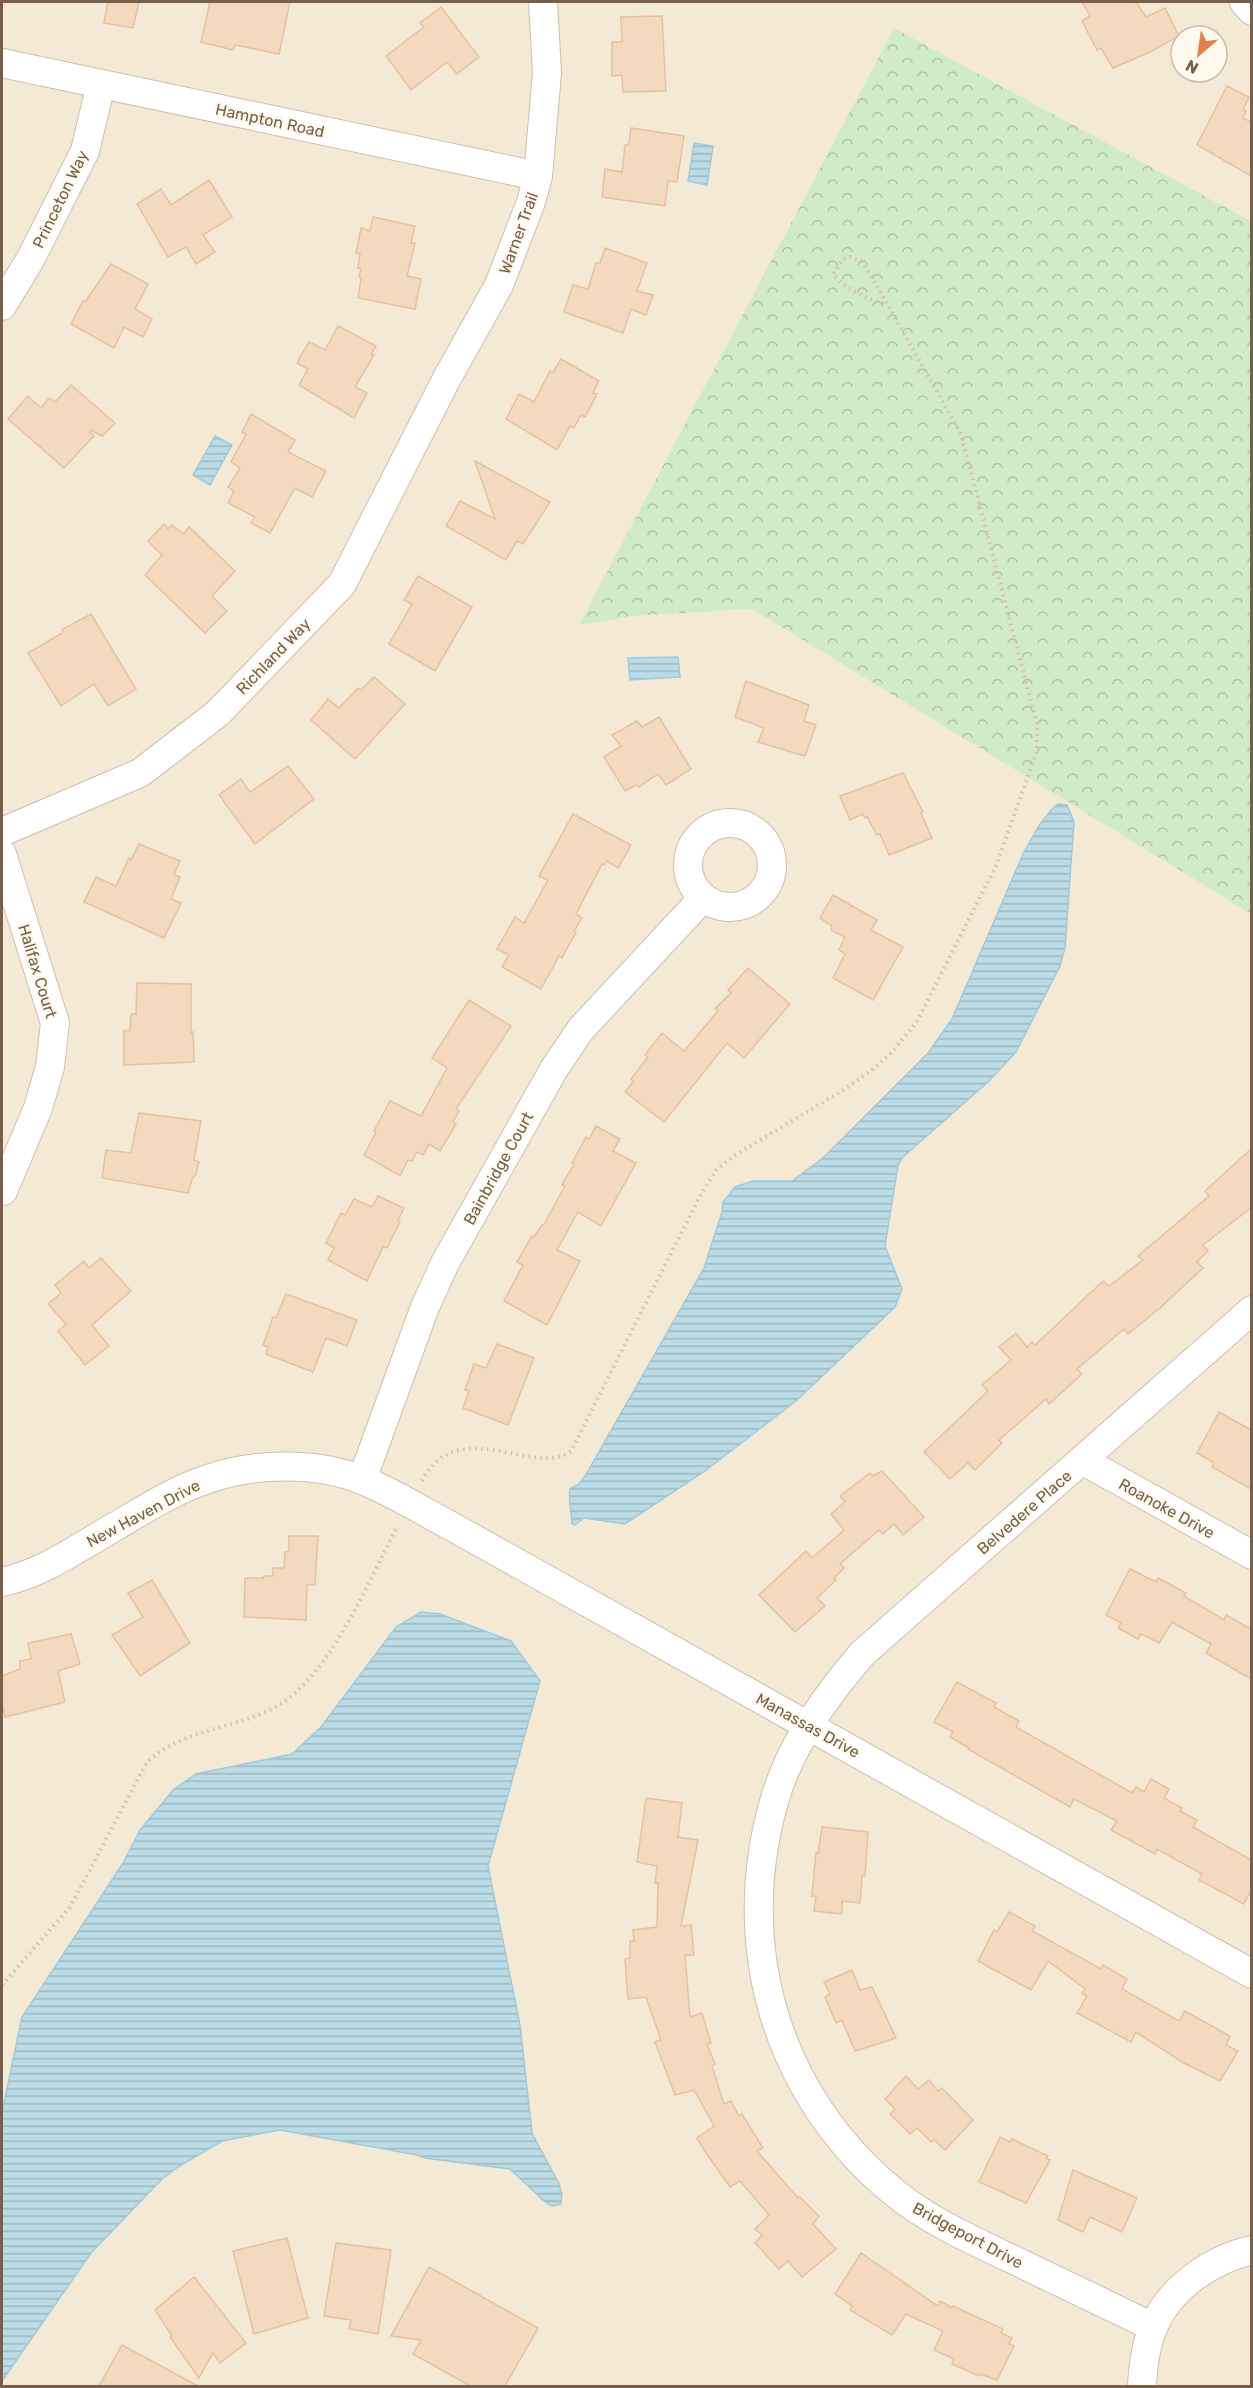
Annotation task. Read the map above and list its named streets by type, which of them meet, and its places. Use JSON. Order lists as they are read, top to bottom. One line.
{"streets":{"street":["Hampton Road","Princeton Way","Warner Trail","Richland Way","Halifax Court","Bainbridge Court","Roanoke Drive","Belvedere Place","New Haven Drive","Manassas Drive","Bridgeport Drive"]},"crossings":[["Hampton Road","Princeton Way"],["Hampton Road","Warner Trail"],["Warner Trail","Richland Way"],["Bainbridge Court","New Haven Drive"],["Bainbridge Court","Manassas Drive"],["Roanoke Drive","Belvedere Place"],["Belvedere Place","Manassas Drive"],["Belvedere Place","Bridgeport Drive"],["New Haven Drive","Manassas Drive"],["Manassas Drive","Bridgeport Drive"]],"north":"bottom left"}
